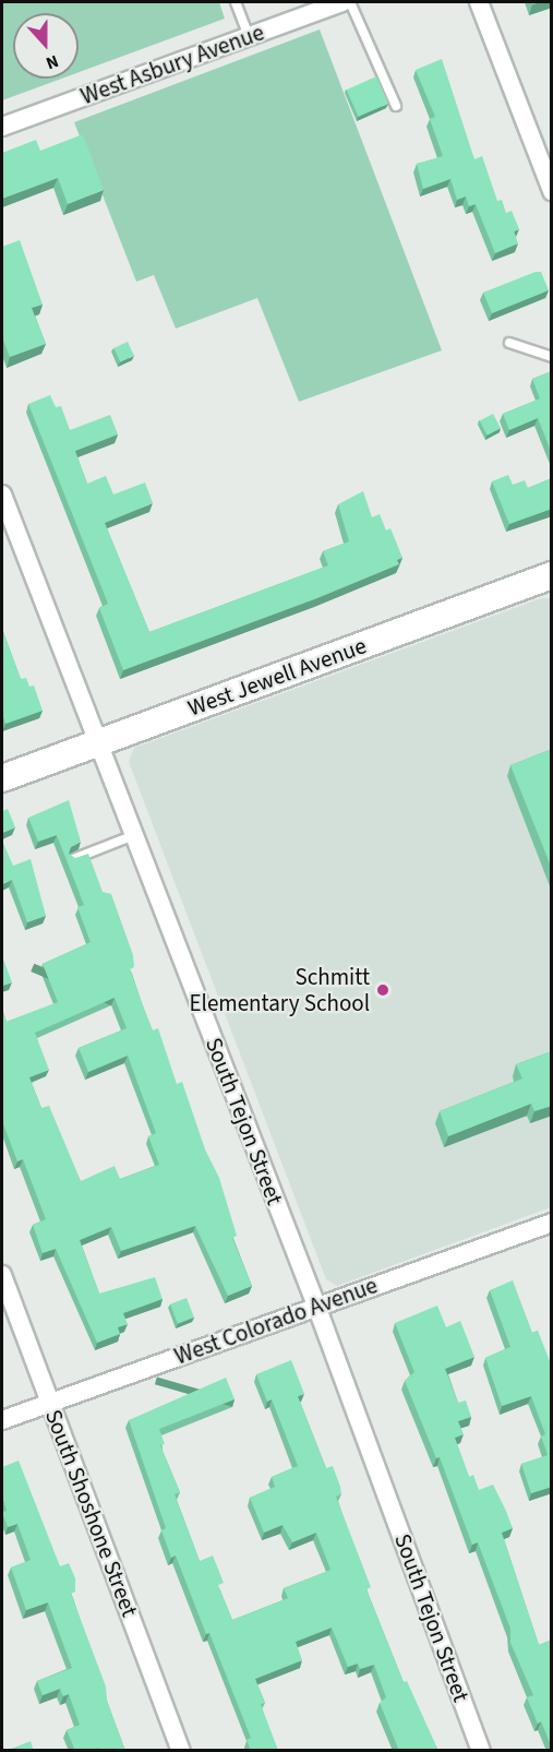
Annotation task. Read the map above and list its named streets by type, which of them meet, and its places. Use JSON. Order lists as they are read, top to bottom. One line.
{"streets":{"street":["West Asbury Avenue","West Jewell Avenue","South Tejon Street","West Colorado Avenue","South Shoshone Street"]},"crossings":[["West Jewell Avenue","South Tejon Street"],["South Tejon Street","West Colorado Avenue"],["West Colorado Avenue","South Shoshone Street"]],"places":["Schmitt Elementary School"],"north":"bottom"}
